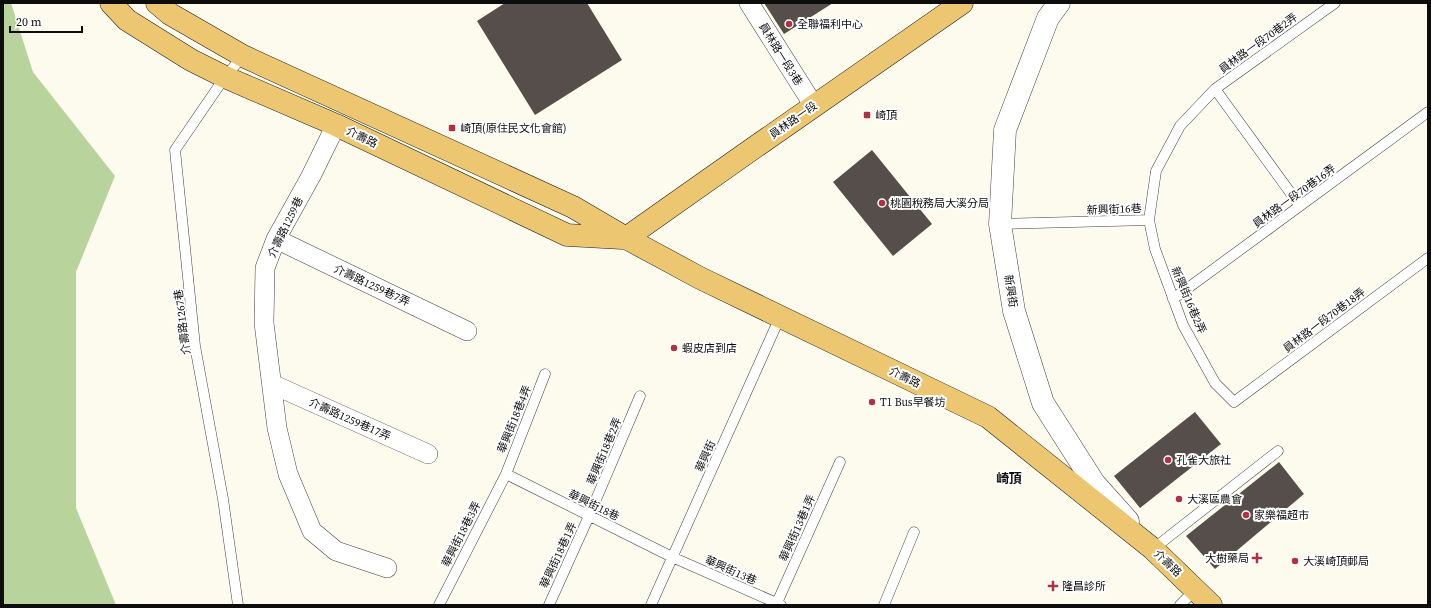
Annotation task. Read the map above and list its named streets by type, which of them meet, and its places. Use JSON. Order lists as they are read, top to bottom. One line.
{"streets":{"main road":["員林路一段","介壽路"],"street":["員林路一段3巷","介壽路1259巷","介壽路1259巷7弄","新興街","介壽路1259巷17弄"],"lane":["員林路一段70巷2弄","員林路一段70巷16弄","新興街16巷","新興街16巷2弄","員林路一段70巷18弄","介壽路1267巷","華興街18巷4弄","華興街18巷2弄","華興街","華興街18巷","華興街13巷1弄","華興街18巷3弄","華興街18巷1弄","華興街13巷"]},"crossings":[["員林路一段70巷2弄","新興街16巷"],["員林路一段3巷","員林路一段"],["員林路一段","介壽路"],["介壽路","介壽路1259巷"],["介壽路","新興街"],["介壽路","介壽路1267巷"],["介壽路","華興街"],["員林路一段70巷16弄","新興街16巷2弄"],["新興街16巷","新興街"],["新興街16巷","新興街16巷2弄"],["介壽路1259巷","介壽路1259巷7弄"],["介壽路1259巷","介壽路1259巷17弄"],["新興街16巷2弄","員林路一段70巷18弄"],["華興街18巷4弄","華興街18巷"],["華興街18巷4弄","華興街18巷3弄"],["華興街18巷2弄","華興街18巷"],["華興街18巷2弄","華興街18巷1弄"],["華興街","華興街18巷"],["華興街","華興街13巷"],["華興街18巷","華興街18巷3弄"],["華興街18巷","華興街18巷1弄"],["華興街18巷","華興街13巷"],["華興街13巷1弄","華興街13巷"]],"districts":["崎頂"],"places":{"other":["全聯福利中心","桃園稅務局大溪分局","蝦皮店到店","T1 Bus早餐坊","孔雀大旅社","大溪區農會","家樂福超市","大溪崎頂郵局"],"transit":["崎頂","崎頂(原住民文化會館)"],"health":["大樹藥局","隆昌診所"]},"scale_bar":"20 m"}
